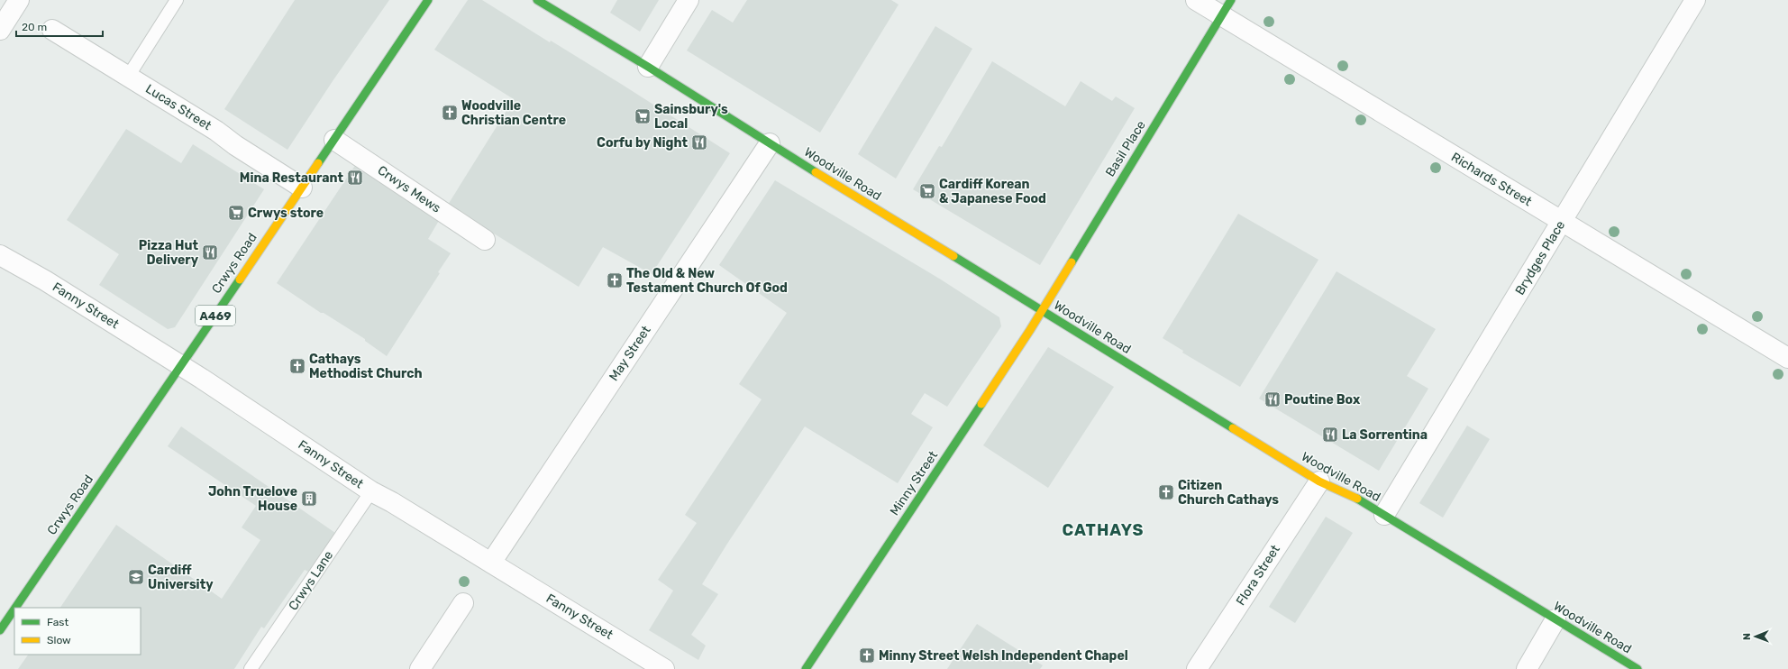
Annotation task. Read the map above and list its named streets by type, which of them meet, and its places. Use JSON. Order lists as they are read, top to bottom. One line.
{"streets":{"street":["Lucas Street","Basil Place","Woodville Road","Richards Street","Crwys Mews","Brydges Place","Crwys Road","Fanny Street","A469","May Street","Minny Street","Flora Street"],"lane":["Crwys Lane"]},"crossings":[["Lucas Street","Crwys Road"],["Basil Place","Woodville Road"],["Basil Place","Richards Street"],["Basil Place","Minny Street"],["Woodville Road","Brydges Place"],["Woodville Road","May Street"],["Woodville Road","Minny Street"],["Woodville Road","Flora Street"],["Richards Street","Brydges Place"],["Crwys Mews","Crwys Road"],["Crwys Road","Fanny Street"],["Fanny Street","May Street"],["Fanny Street","Crwys Lane"]],"districts":["CATHAYS"],"places":{"church":["Woodville Christian Centre","The Old & New Testament Church Of God","Cathays Methodist Church","Citizen Church Cathays","Minny Street Welsh Independent Chapel"],"supermarket":["Sainsbury's Local","Cardiff Korean & Japanese Food","Crwys store"],"restaurant":["Corfu by Night","Mina Restaurant","Pizza Hut Delivery","Poutine Box","La Sorrentina"],"building":["John Truelove House"],"school or university":["Cardiff University"]},"legend":["Fast","Slow"],"scale_bar":"20 m","north":"left"}
